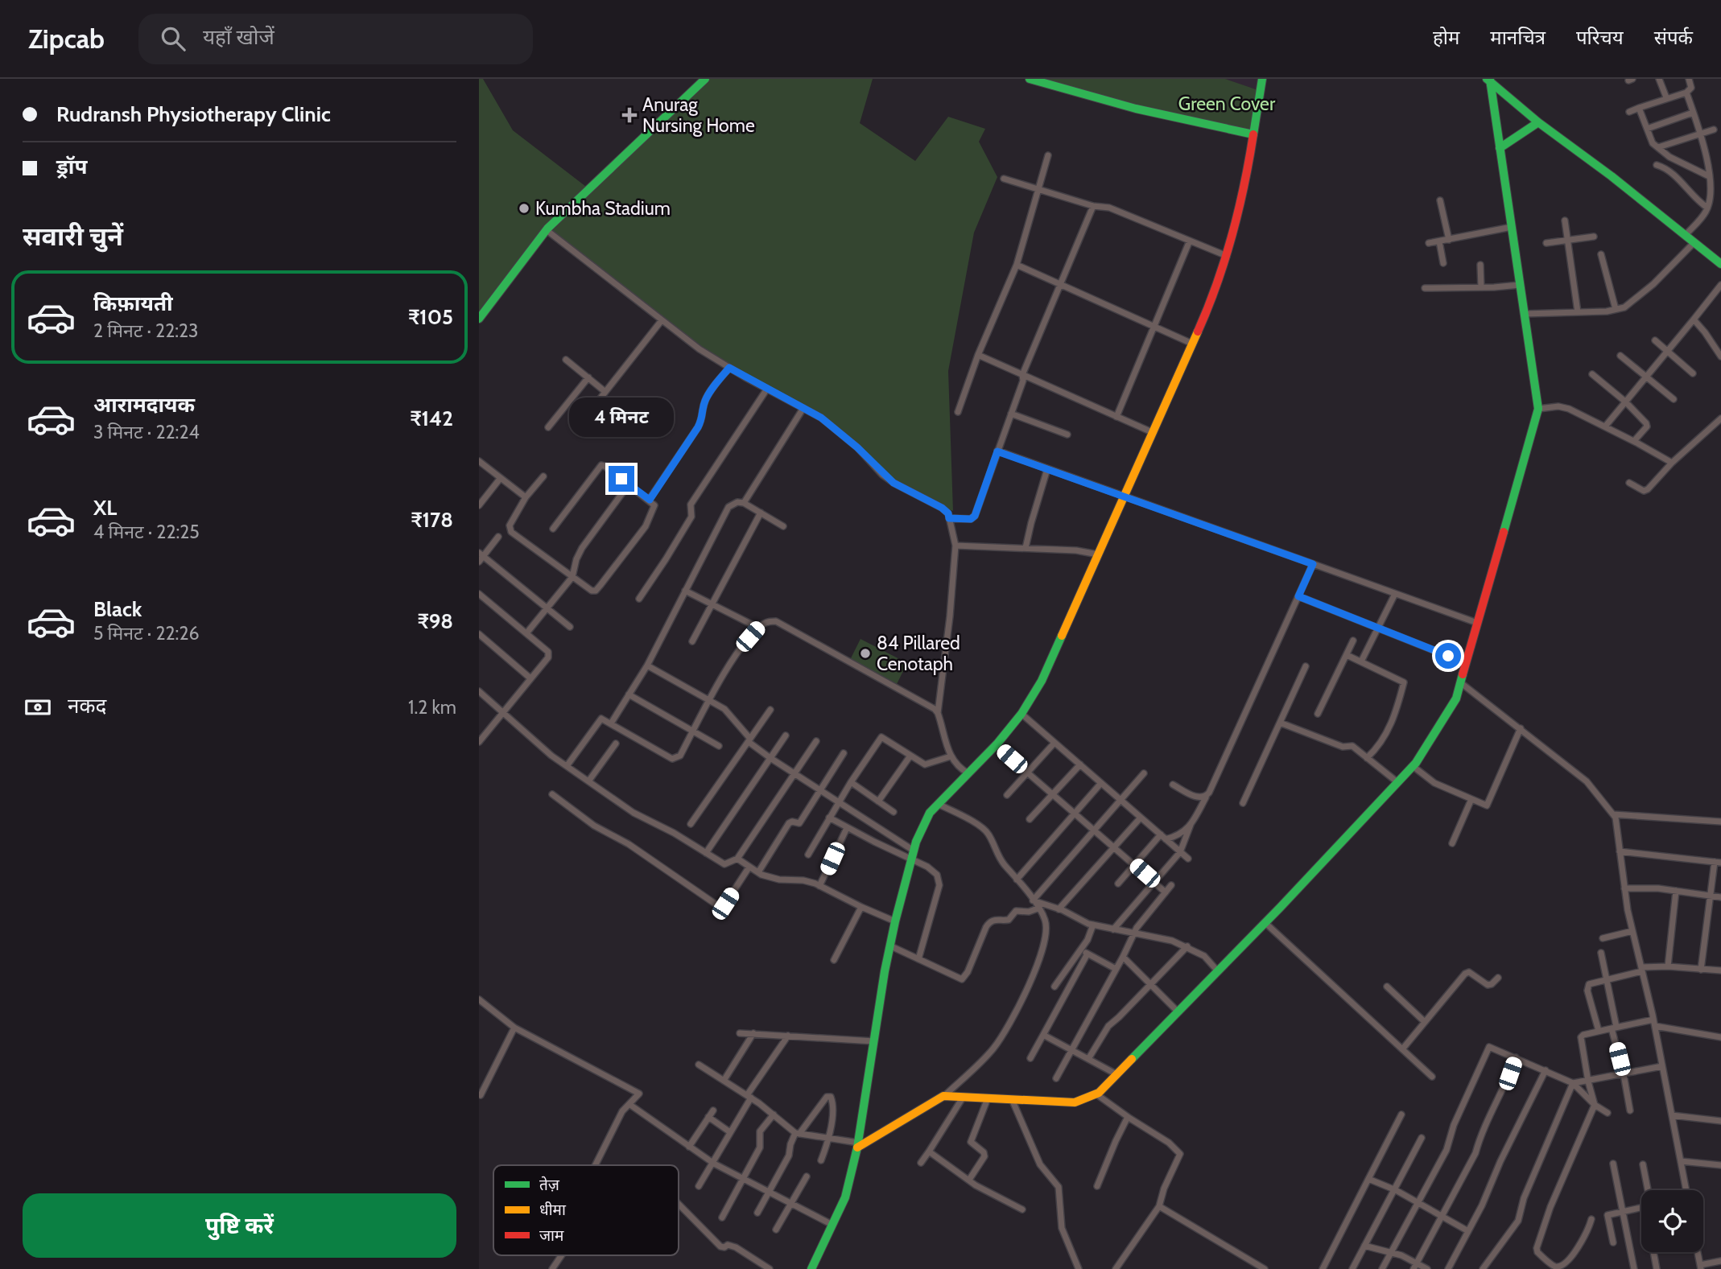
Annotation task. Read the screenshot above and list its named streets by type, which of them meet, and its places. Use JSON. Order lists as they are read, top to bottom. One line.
{"parks":["Green Cover"],"places":{"health":["Anurag Nursing Home"],"other":["Kumbha Stadium","84 Pillared Cenotaph"]},"legend":["तेज़","धीमा","जाम"],"page":{"header":"Zipcab","search":"यहाँ खोजें","nav":["होम","मानचित्र","परिचय","संपर्क"],"banner":["Rudransh Physiotherapy Clinic","ड्रॉप"],"heading":"सवारी चुनें","list":[{"name":"किफ़ायती","note":"2 मिनट · 22:23","value":"₹105"},{"name":"आरामदायक","note":"3 मिनट · 22:24","value":"₹142"},{"name":"XL","note":"4 मिनट · 22:25","value":"₹178"},{"name":"Black","note":"5 मिनट · 22:26","value":"₹98"}],"bubble":"4 मिनट","pay":["नकद","1.2 km"],"buttons":"पुष्टि करें"}}
